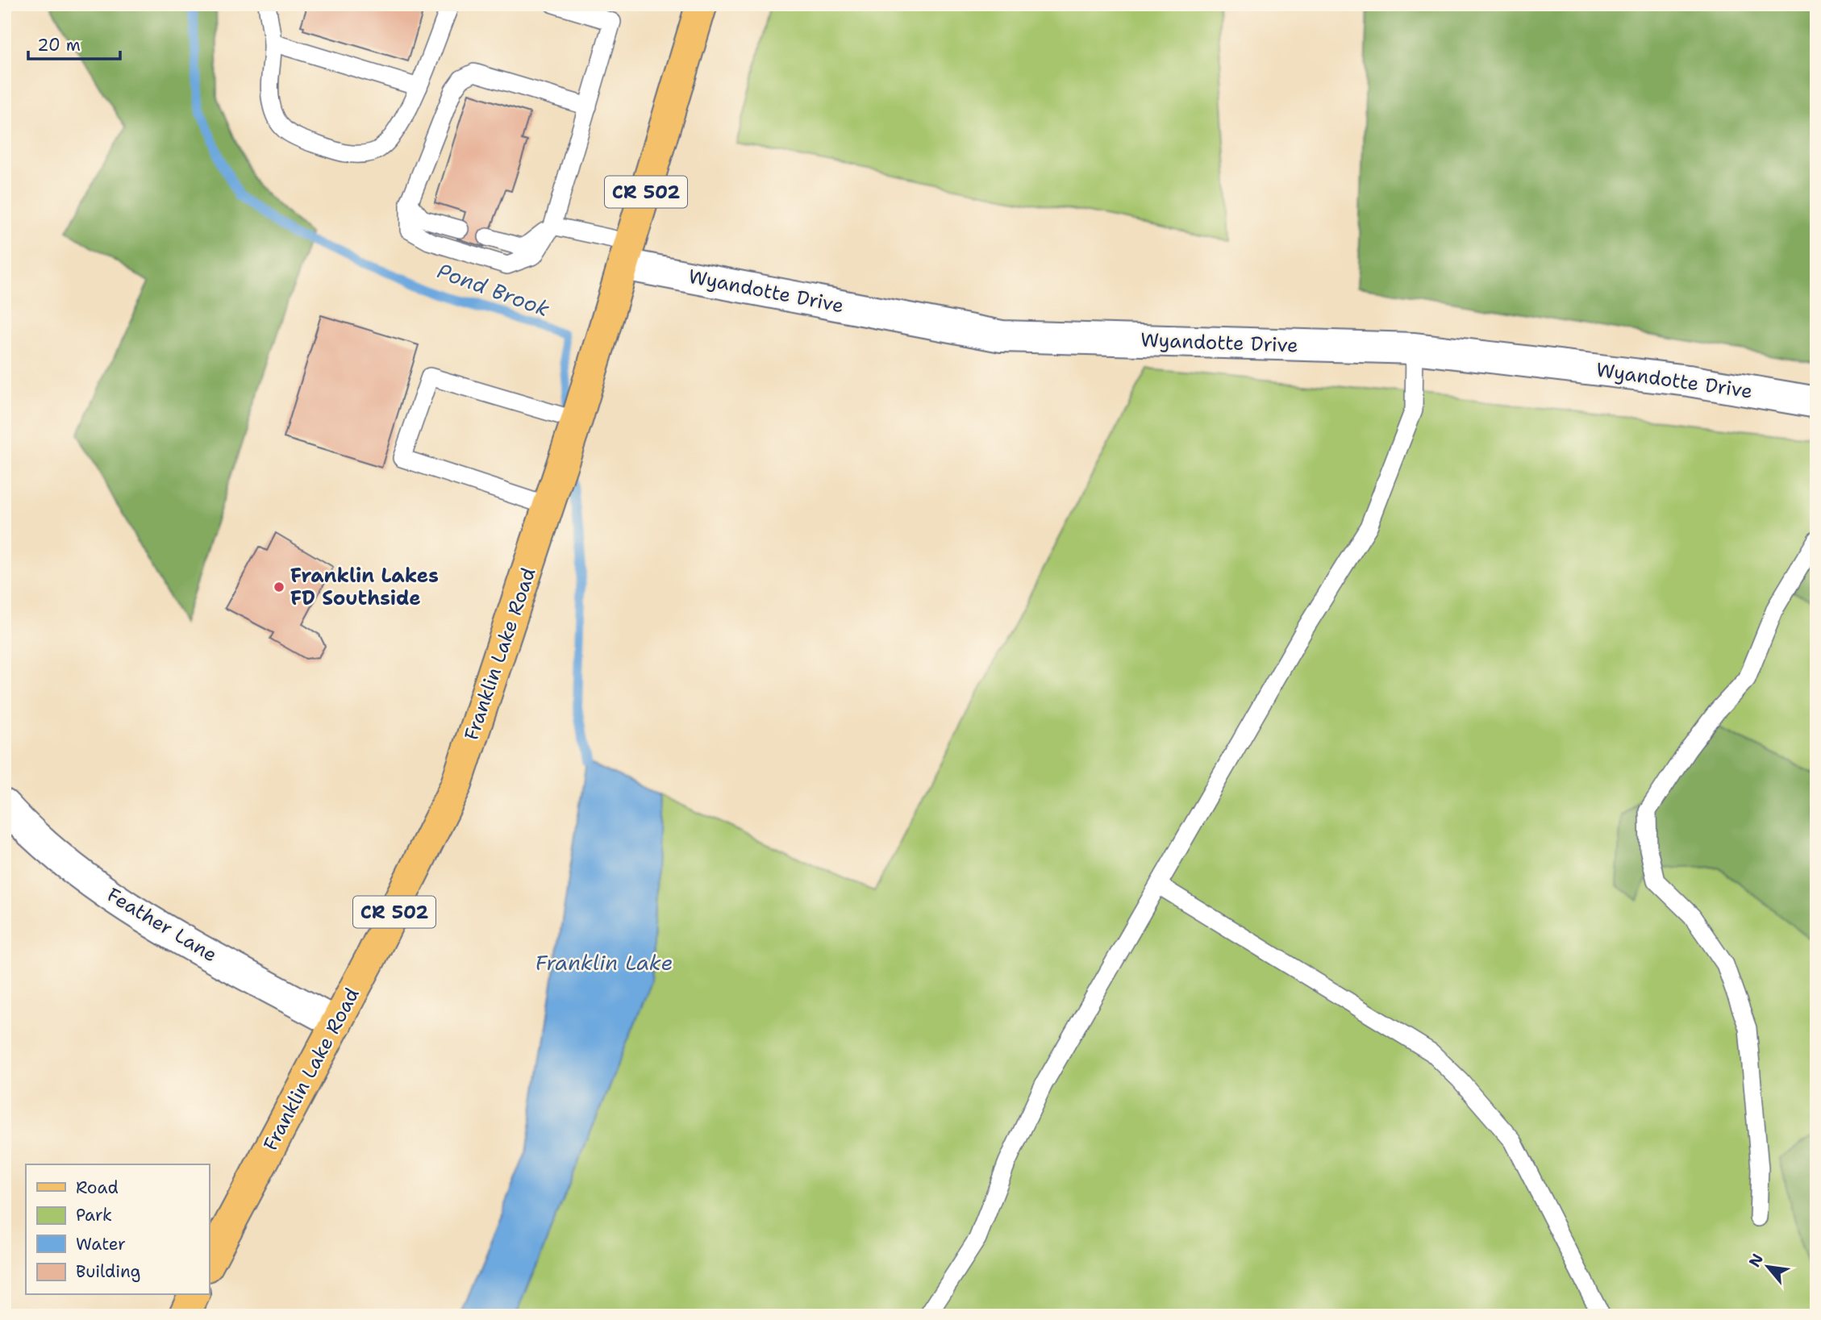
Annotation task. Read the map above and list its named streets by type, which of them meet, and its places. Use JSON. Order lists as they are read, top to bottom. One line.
{"streets":{"main road":["CR 502","Franklin Lake Road"],"street":["Wyandotte Drive","Feather Lane"]},"crossings":[["Wyandotte Drive","Franklin Lake Road"],["Franklin Lake Road","Feather Lane"]],"water":["Pond Brook","Franklin Lake"],"places":["Franklin Lakes FD Southside"],"legend":["Road","Park","Water","Building"],"scale_bar":"20 m","north":"top left"}
